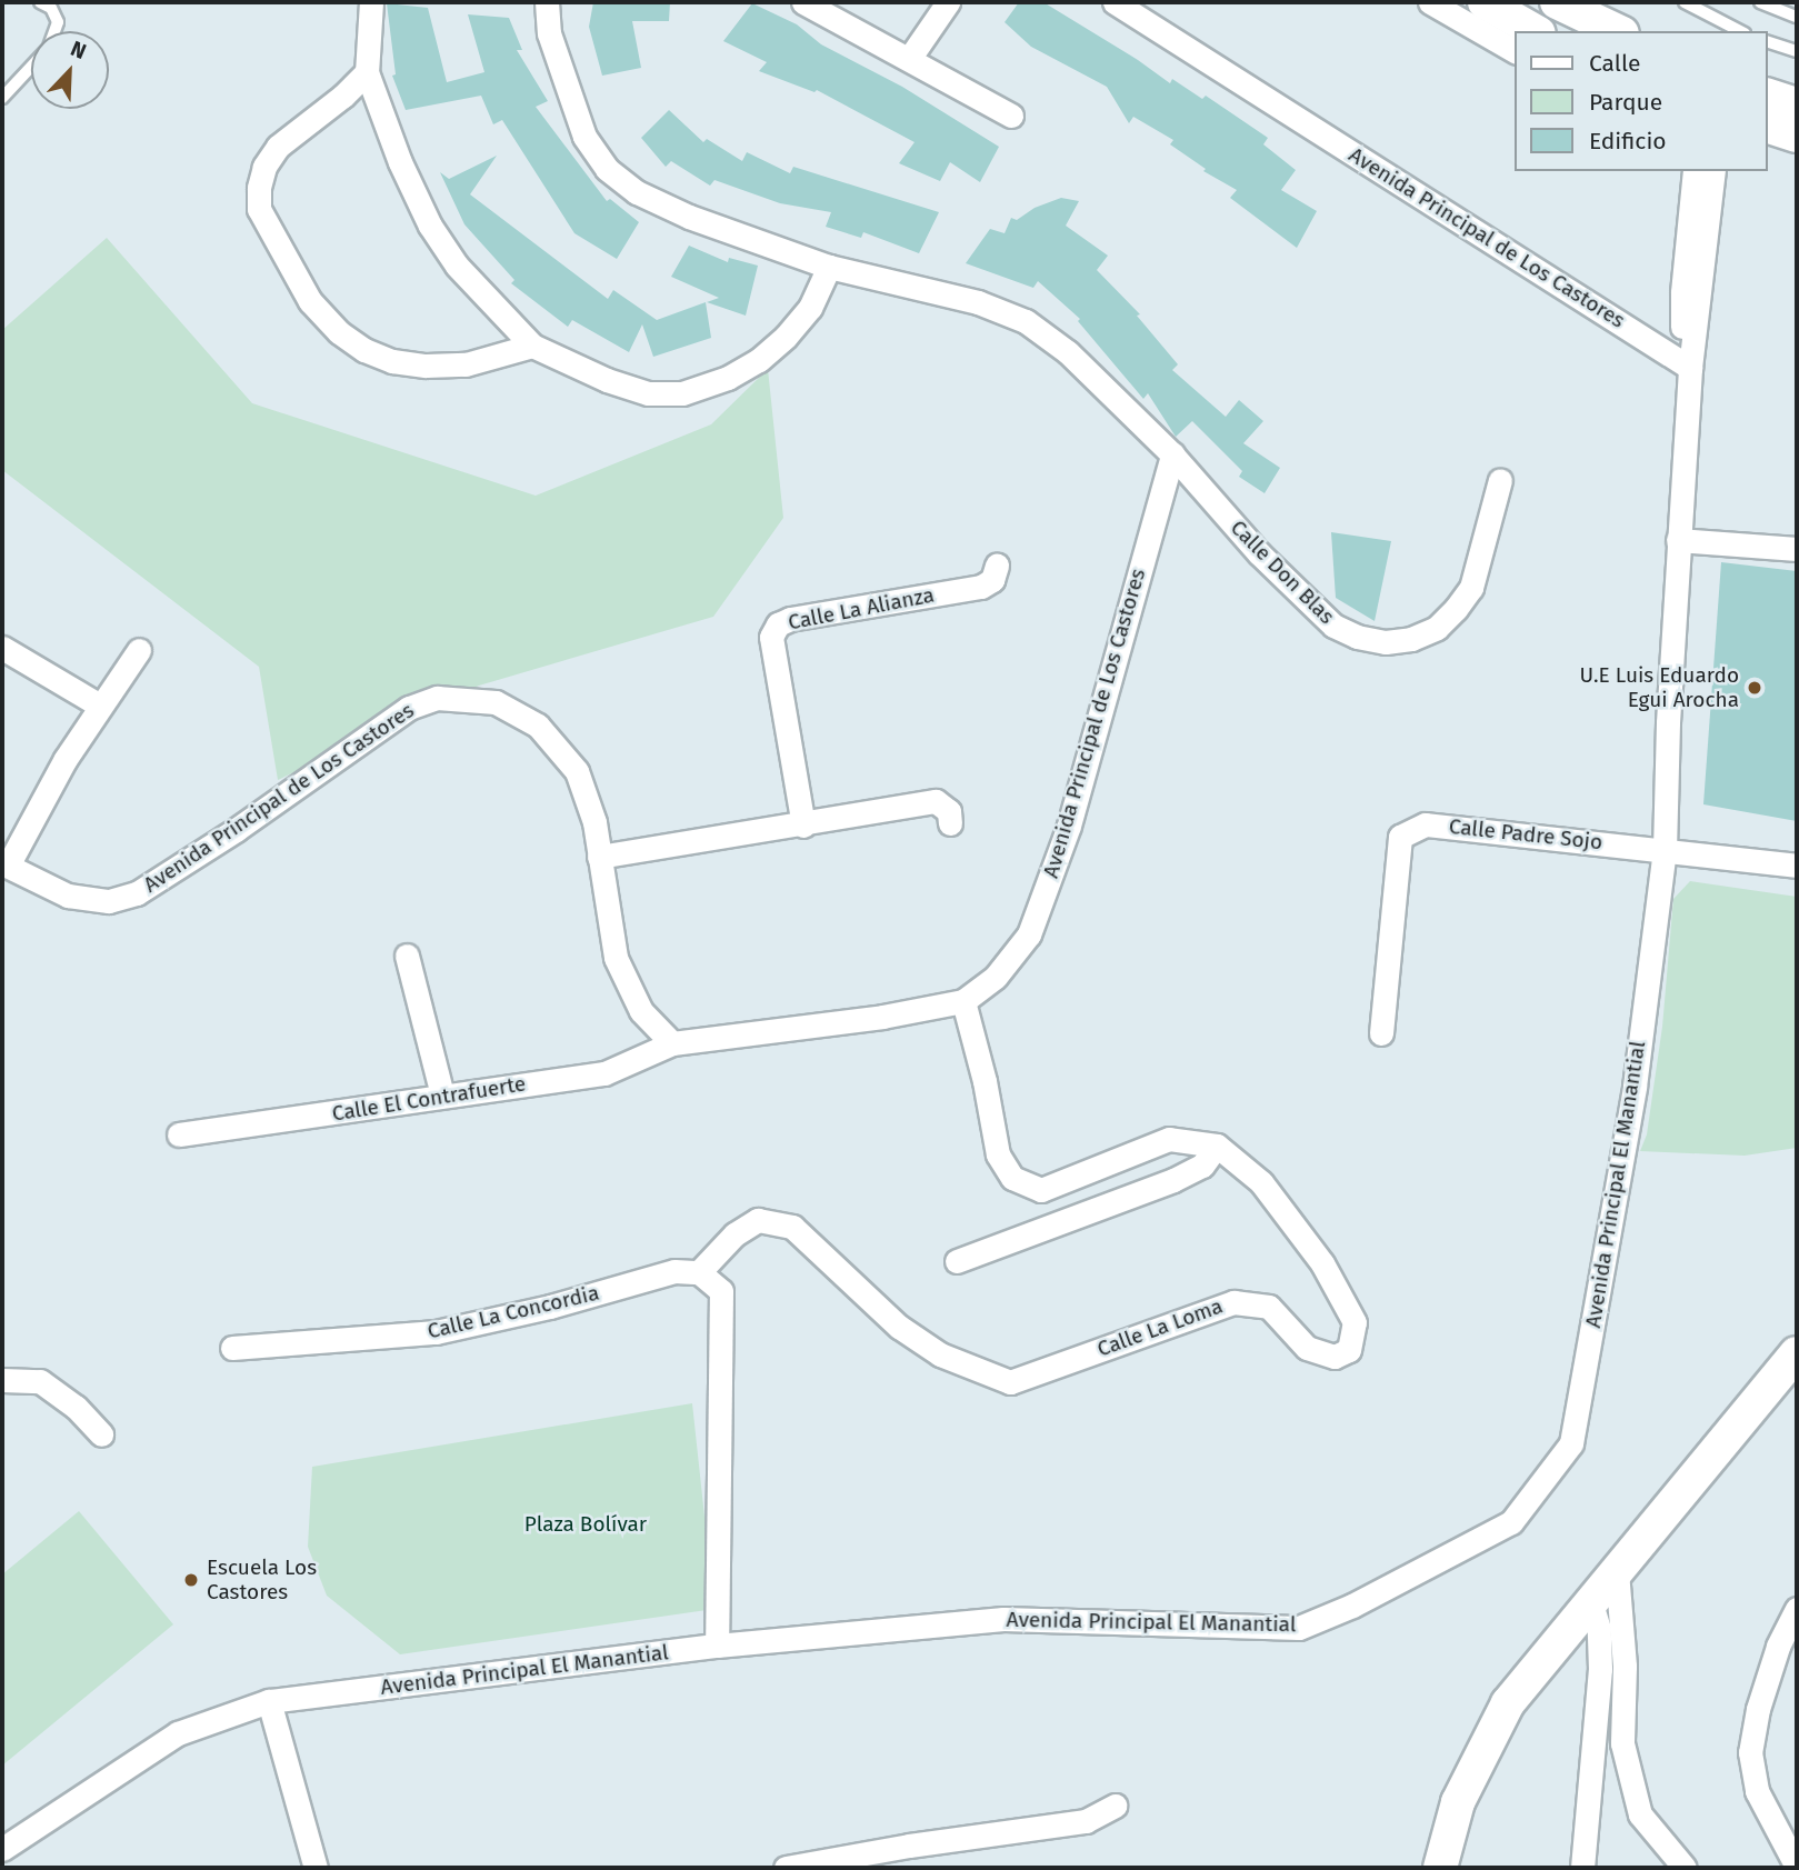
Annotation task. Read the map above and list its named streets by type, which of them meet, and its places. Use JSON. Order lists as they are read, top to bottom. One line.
{"streets":{"street":["Avenida Principal de Los Castores","Calle Don Blas","Calle La Alianza","Calle Padre Sojo","Calle El Contrafuerte","Avenida Principal El Manantial","Calle La Concordia","Calle La Loma"]},"crossings":[["Avenida Principal de Los Castores","Calle Don Blas"],["Avenida Principal de Los Castores","Calle El Contrafuerte"],["Avenida Principal de Los Castores","Avenida Principal El Manantial"],["Calle Padre Sojo","Avenida Principal El Manantial"],["Calle La Concordia","Calle La Loma"]],"parks":["Plaza Bolívar"],"places":["U.E Luis Eduardo Egui Arocha","Escuela Los Castores"],"legend":["Calle","Parque","Edificio"],"north":"top right"}
